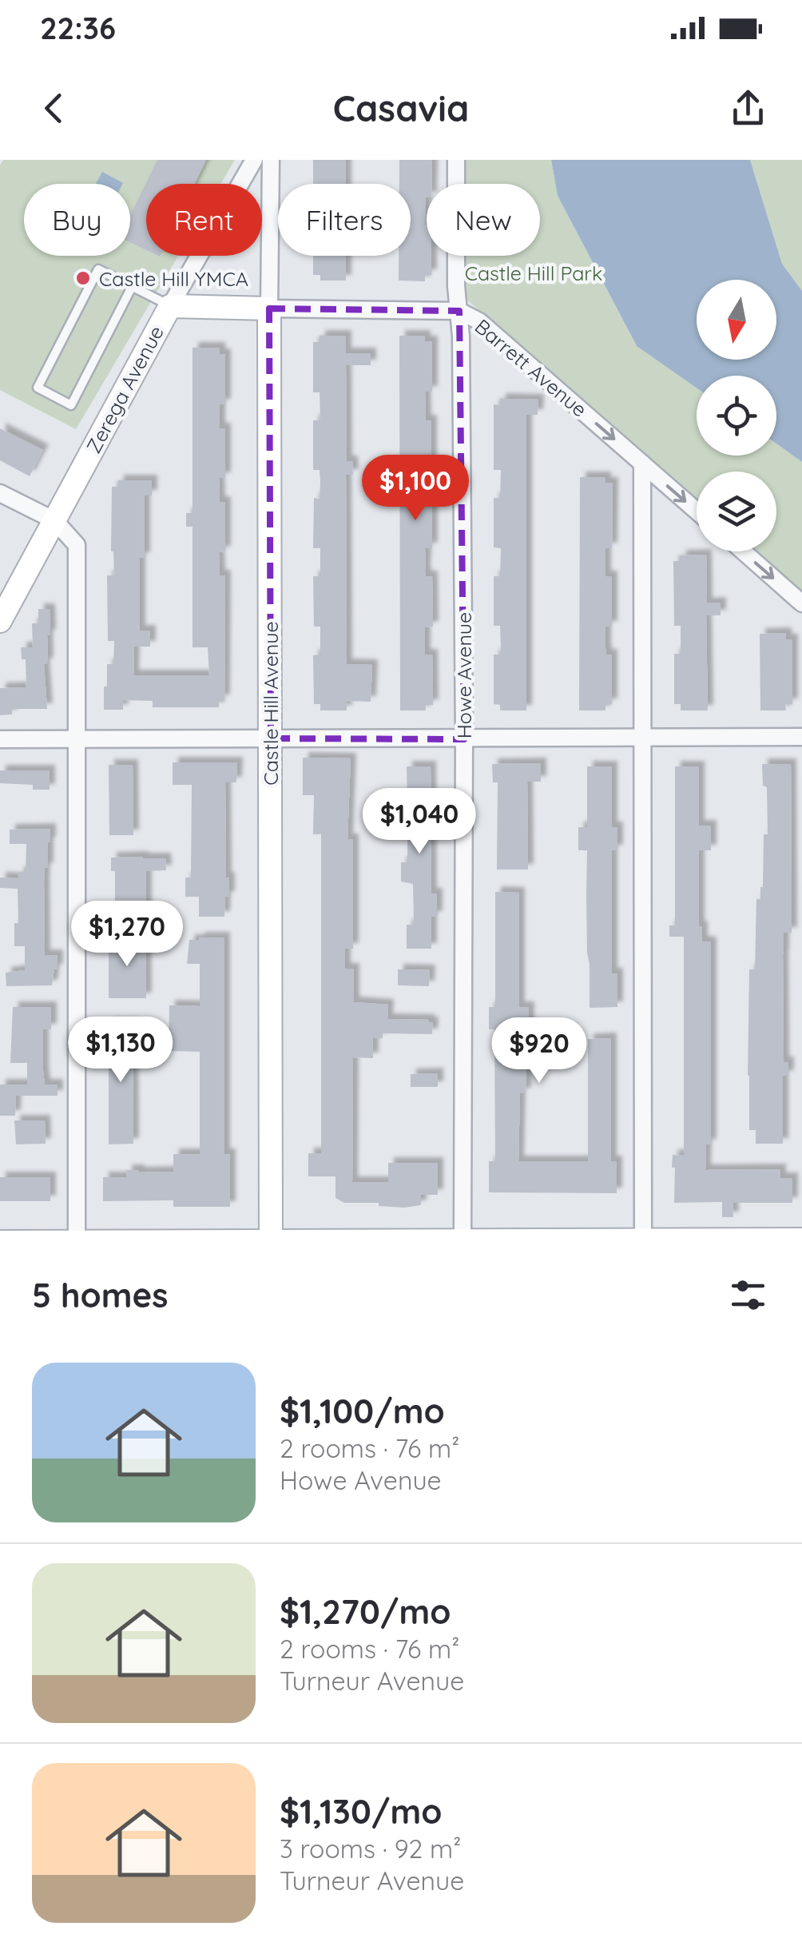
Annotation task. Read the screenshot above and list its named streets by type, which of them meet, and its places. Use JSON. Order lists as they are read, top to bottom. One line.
{"streets":{"street":["Barrett Avenue","Zerega Avenue","Howe Avenue","Castle Hill Avenue"]},"crossings":[["Barrett Avenue","Zerega Avenue"],["Barrett Avenue","Howe Avenue"],["Barrett Avenue","Castle Hill Avenue"]],"one_way":["Barrett Avenue"],"parks":["Castle Hill Park"],"places":["Castle Hill YMCA"],"north":"bottom","page":{"status":"22:36","header":"Casavia","chip":["Buy","Rent","Filters","New"],"price":["$1,100","$1,040","$1,270","$1,130","$920"],"heading":"5 homes","list":[{"name":"$1,100/mo","note":"2 rooms · 76 m² · Howe Avenue"},{"name":"$1,270/mo","note":"2 rooms · 76 m² · Turneur Avenue"},{"name":"$1,130/mo","note":"3 rooms · 92 m² · Turneur Avenue"}]}}
